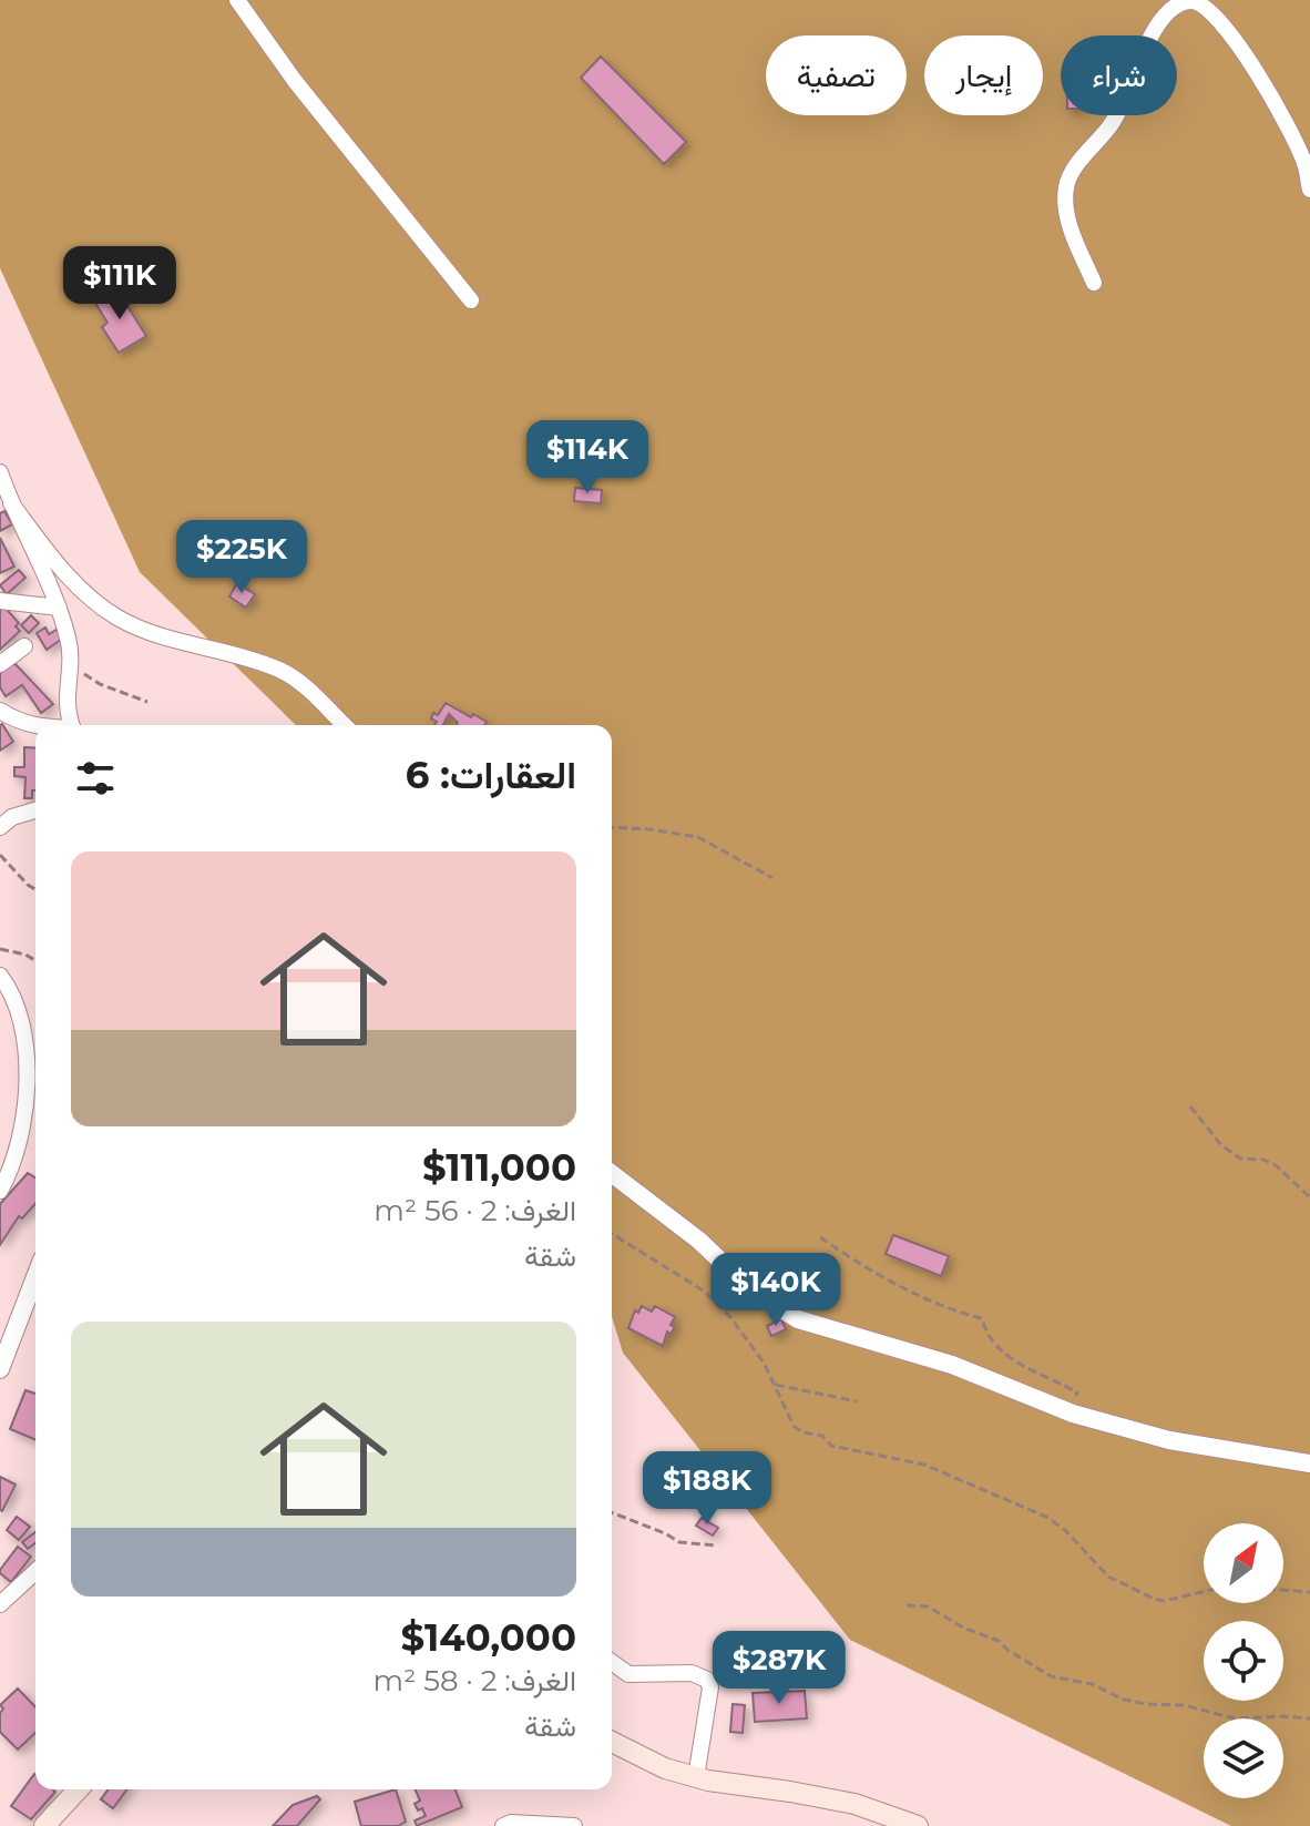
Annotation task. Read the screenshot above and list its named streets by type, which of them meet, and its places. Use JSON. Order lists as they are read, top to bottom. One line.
{"north":"top right","page":{"chip":["شراء","إيجار","تصفية"],"price":["$111K","$114K","$225K","$140K","$188K","$287K"],"heading":"العقارات: 6","list":[{"name":"$111,000","note":"الغرف: 2 · 56 m² · شقة"},{"name":"$140,000","note":"الغرف: 2 · 58 m² · شقة"}]}}
